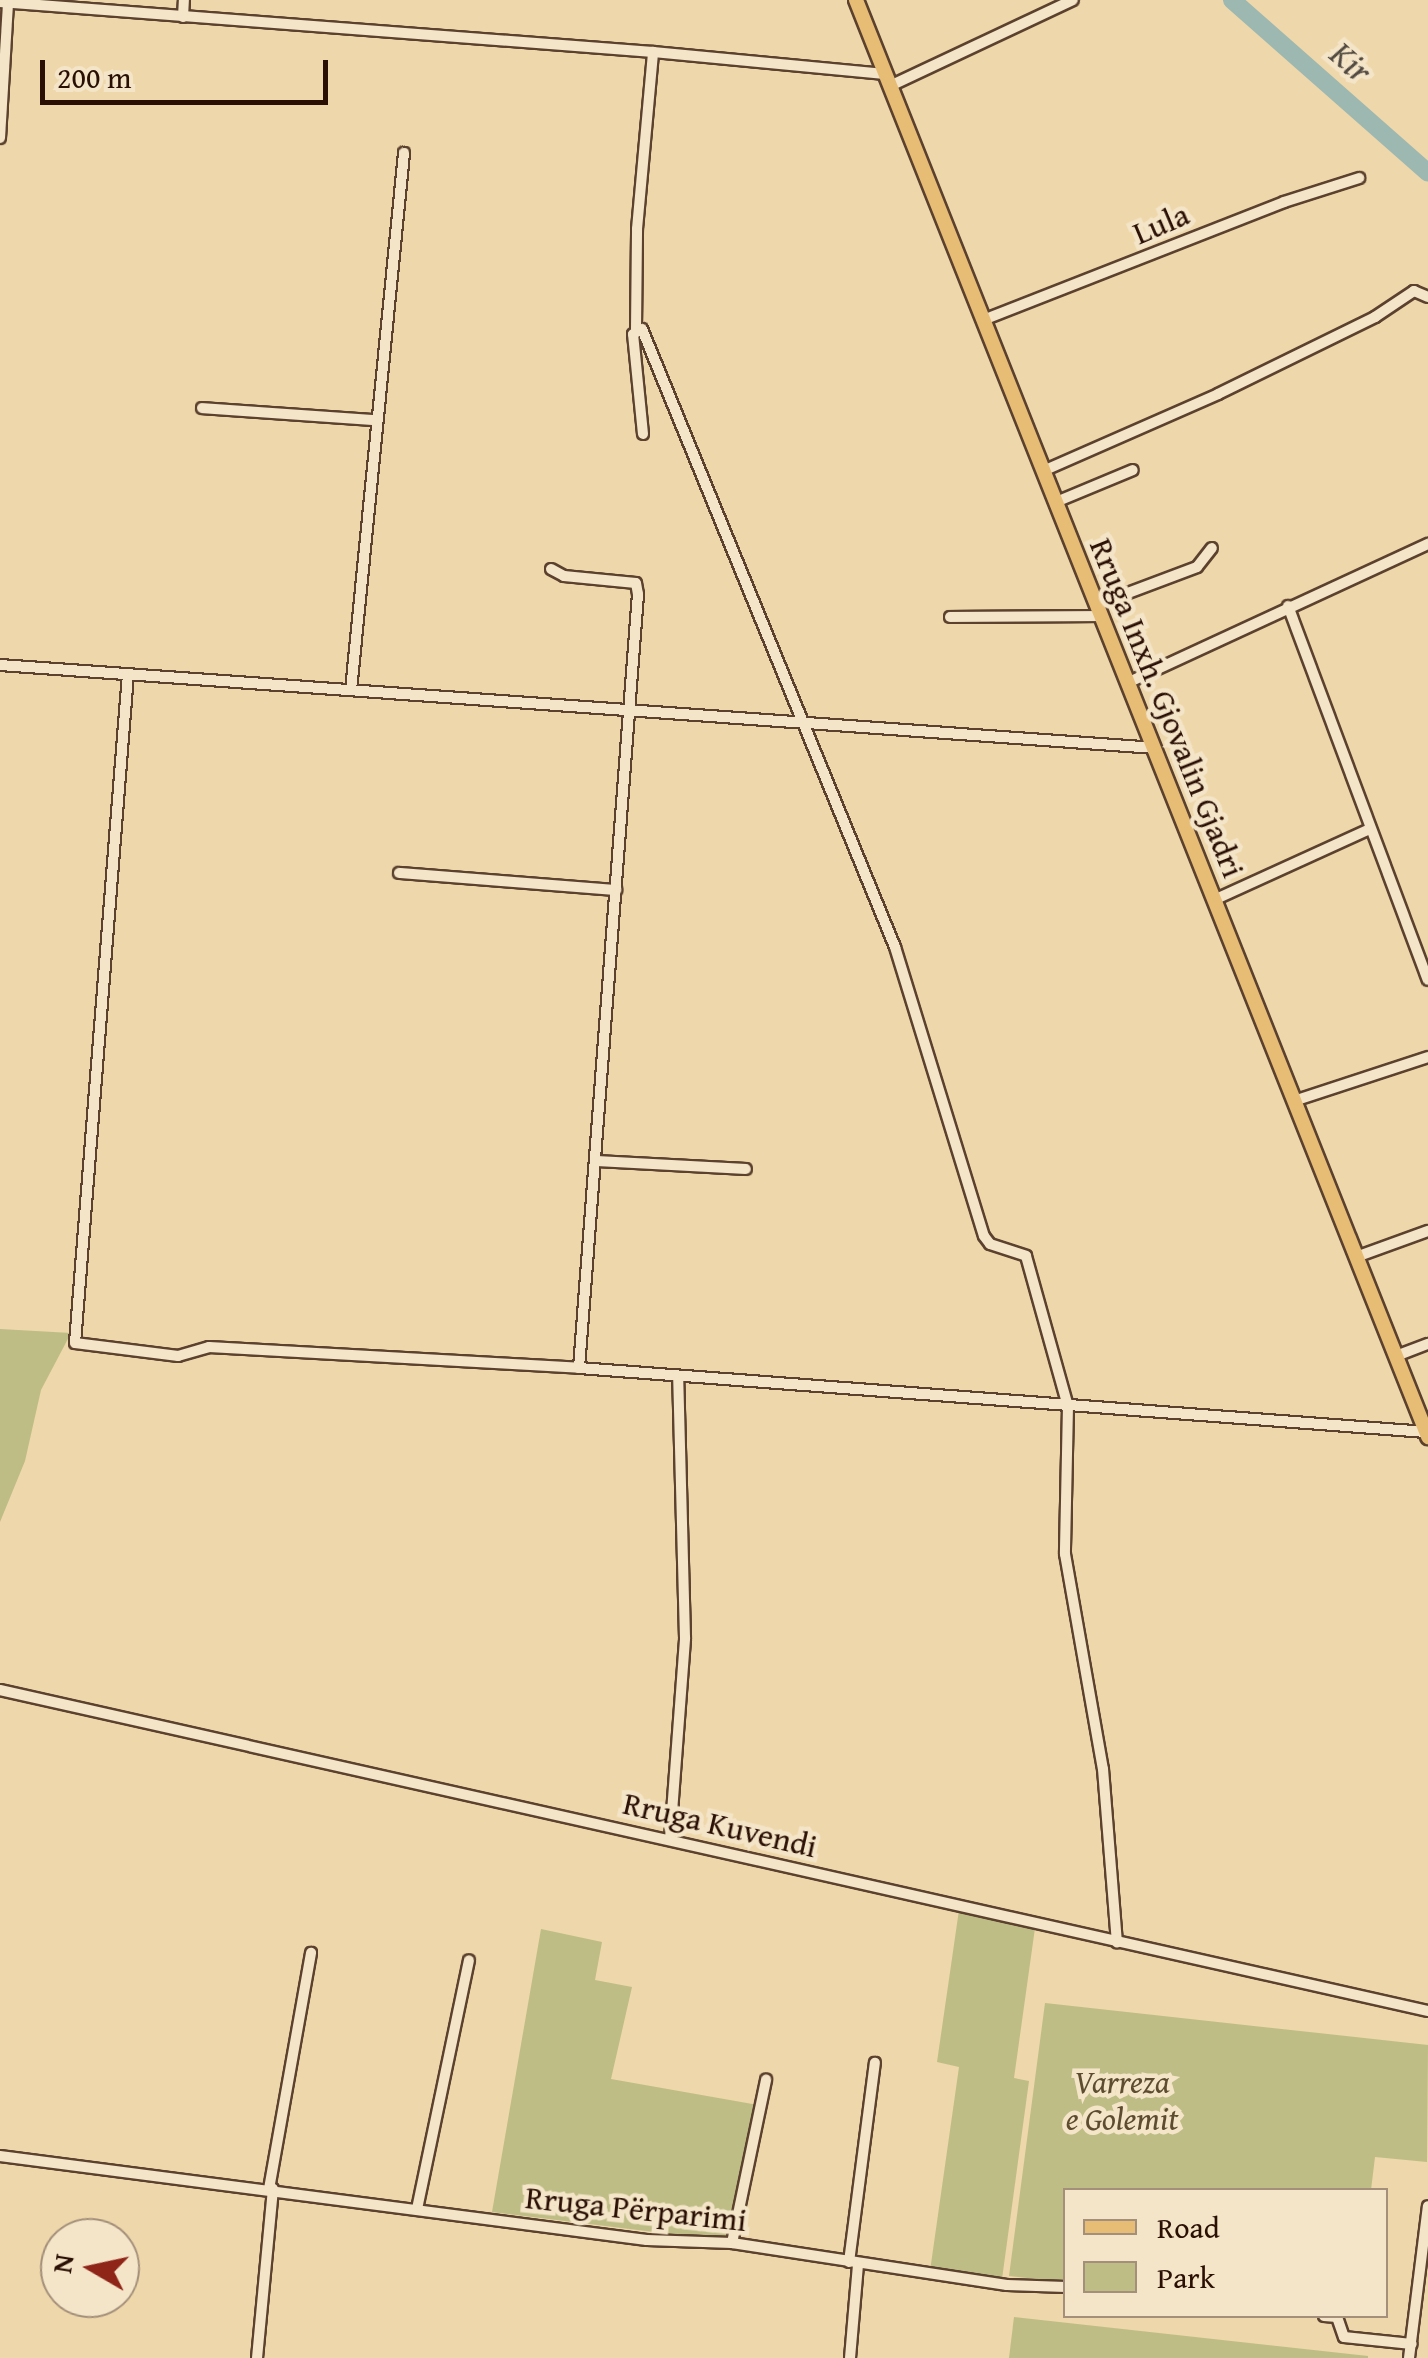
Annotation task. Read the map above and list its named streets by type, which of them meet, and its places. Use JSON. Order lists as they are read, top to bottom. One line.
{"streets":{"main road":["Rruga Inxh. Gjovalin Gjadri"],"street":["Lula","Rruga Kuvendi","Rruga Përparimi"]},"crossings":[["Lula","Rruga Inxh. Gjovalin Gjadri"]],"water":["Kir"],"parks":["Varreza e Golemit"],"legend":["Road","Park"],"scale_bar":"200 m","north":"left"}
